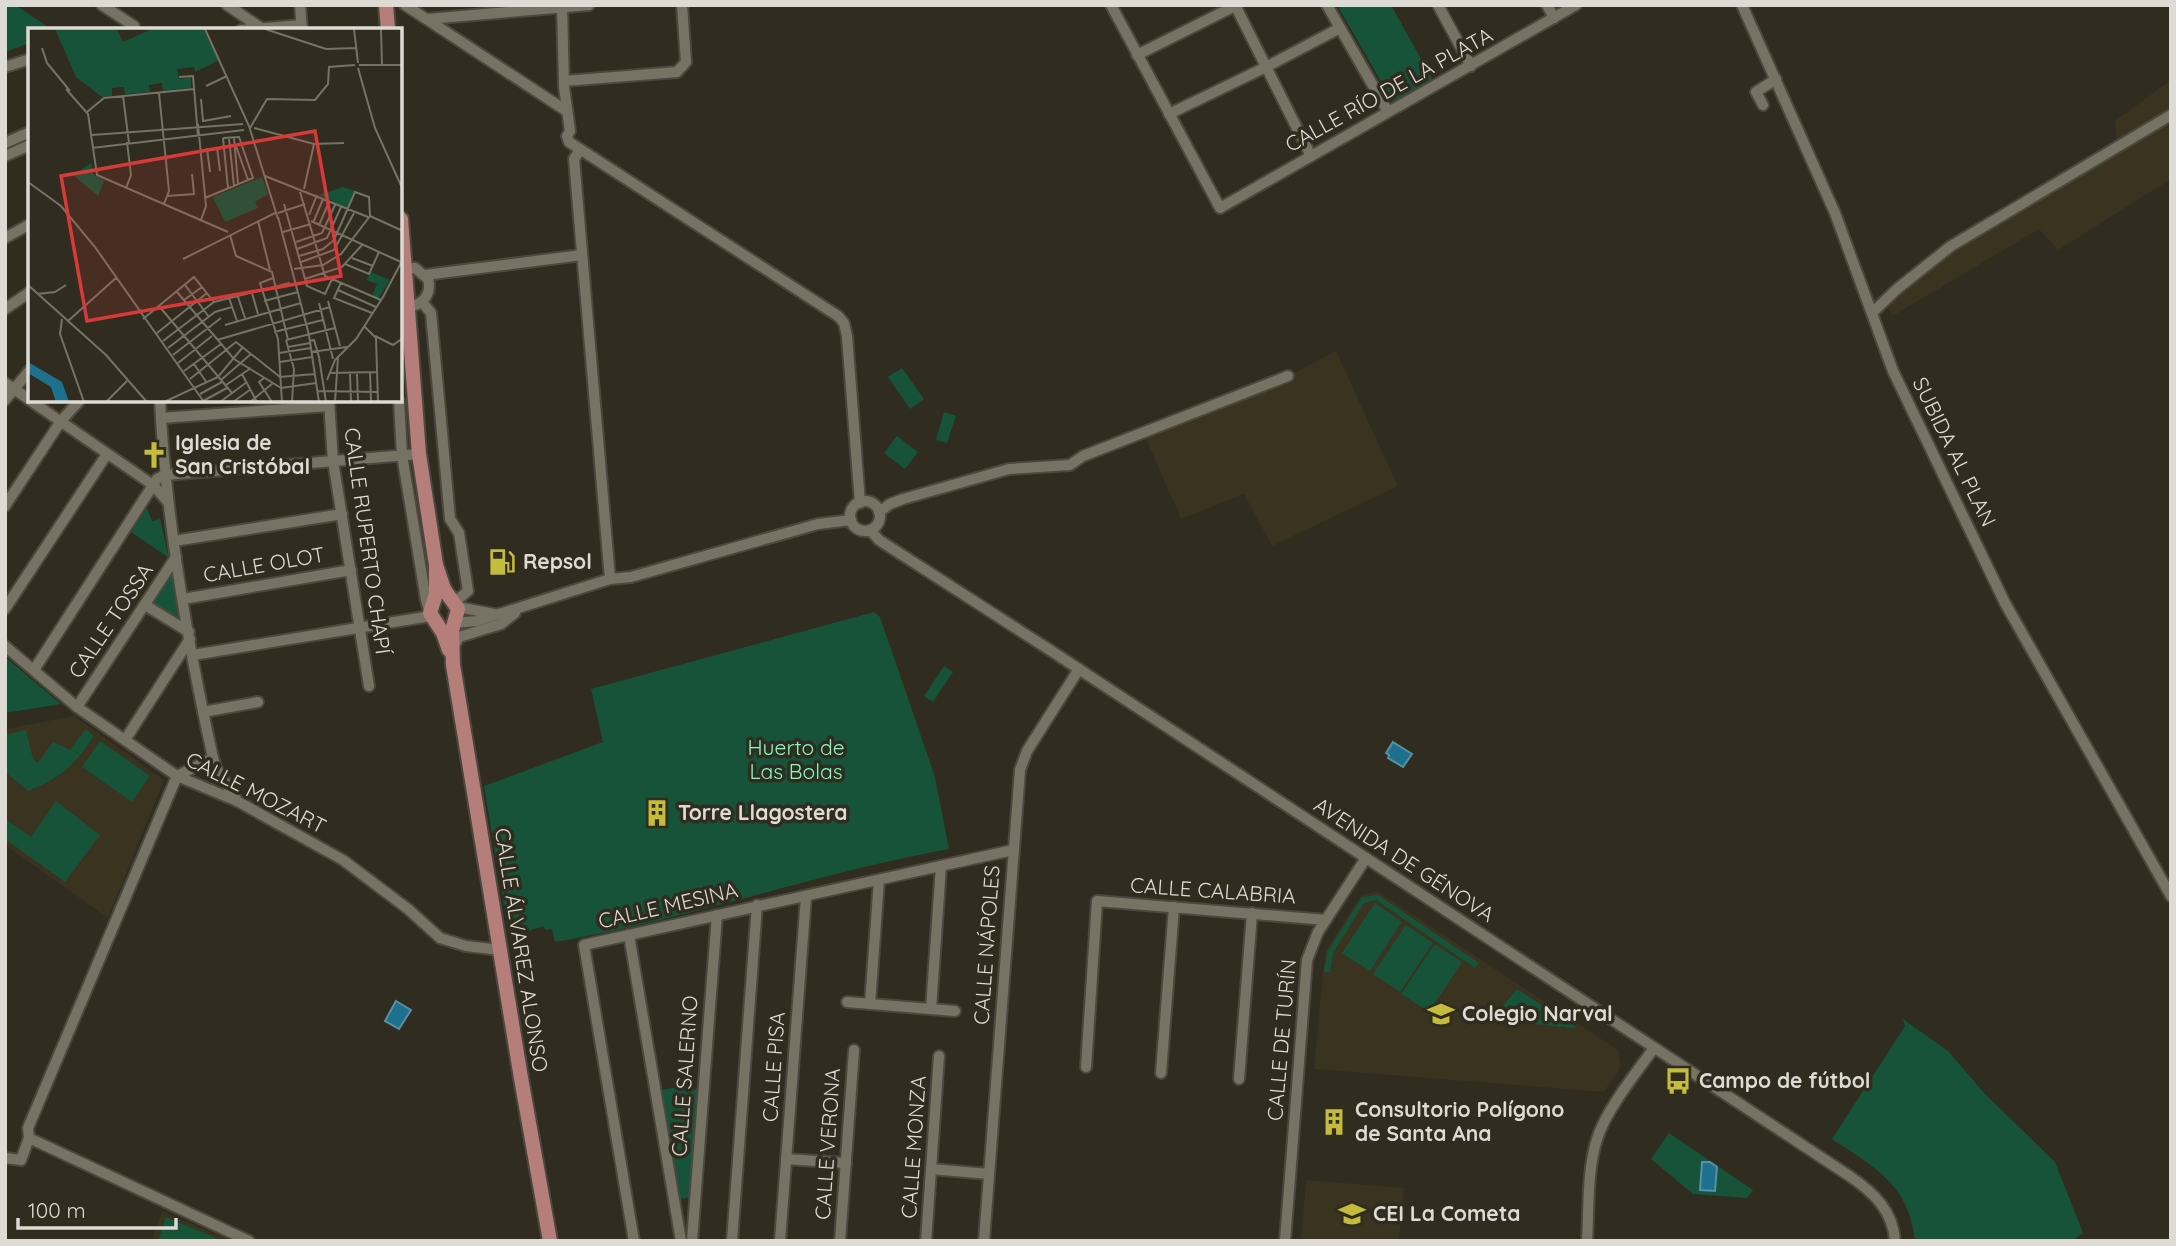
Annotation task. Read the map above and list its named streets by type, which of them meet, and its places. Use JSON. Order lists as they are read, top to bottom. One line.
{"streets":{"main road":["CALLE ÁLVAREZ ALONSO"],"street":["CALLE RÍO DE LA PLATA","SUBIDA AL PLAN","CALLE RUPERTO CHAPÍ","CALLE OLOT","CALLE TOSSA","CALLE MOZART","AVENIDA DE GÉNOVA","CALLE CALABRIA","CALLE MESINA","CALLE NÁPOLES","CALLE DE TURÍN","CALLE PISA","CALLE SALERNO","CALLE VERONA","CALLE MONZA"]},"crossings":[["CALLE RUPERTO CHAPÍ","CALLE OLOT"],["CALLE TOSSA","CALLE MOZART"],["CALLE MOZART","CALLE ÁLVAREZ ALONSO"],["AVENIDA DE GÉNOVA","CALLE NÁPOLES"],["AVENIDA DE GÉNOVA","CALLE DE TURÍN"],["CALLE CALABRIA","CALLE DE TURÍN"],["CALLE MESINA","CALLE NÁPOLES"],["CALLE MESINA","CALLE PISA"],["CALLE MESINA","CALLE SALERNO"]],"parks":["Huerto de Las Bolas"],"places":{"church":["Iglesia de San Cristóbal"],"fuel station":["Repsol"],"building":["Torre Llagostera","Consultorio Polígono de Santa Ana"],"school or university":["Colegio Narval","CEI La Cometa"],"bus stop":["Campo de fútbol"]},"scale_bar":"100 m"}
